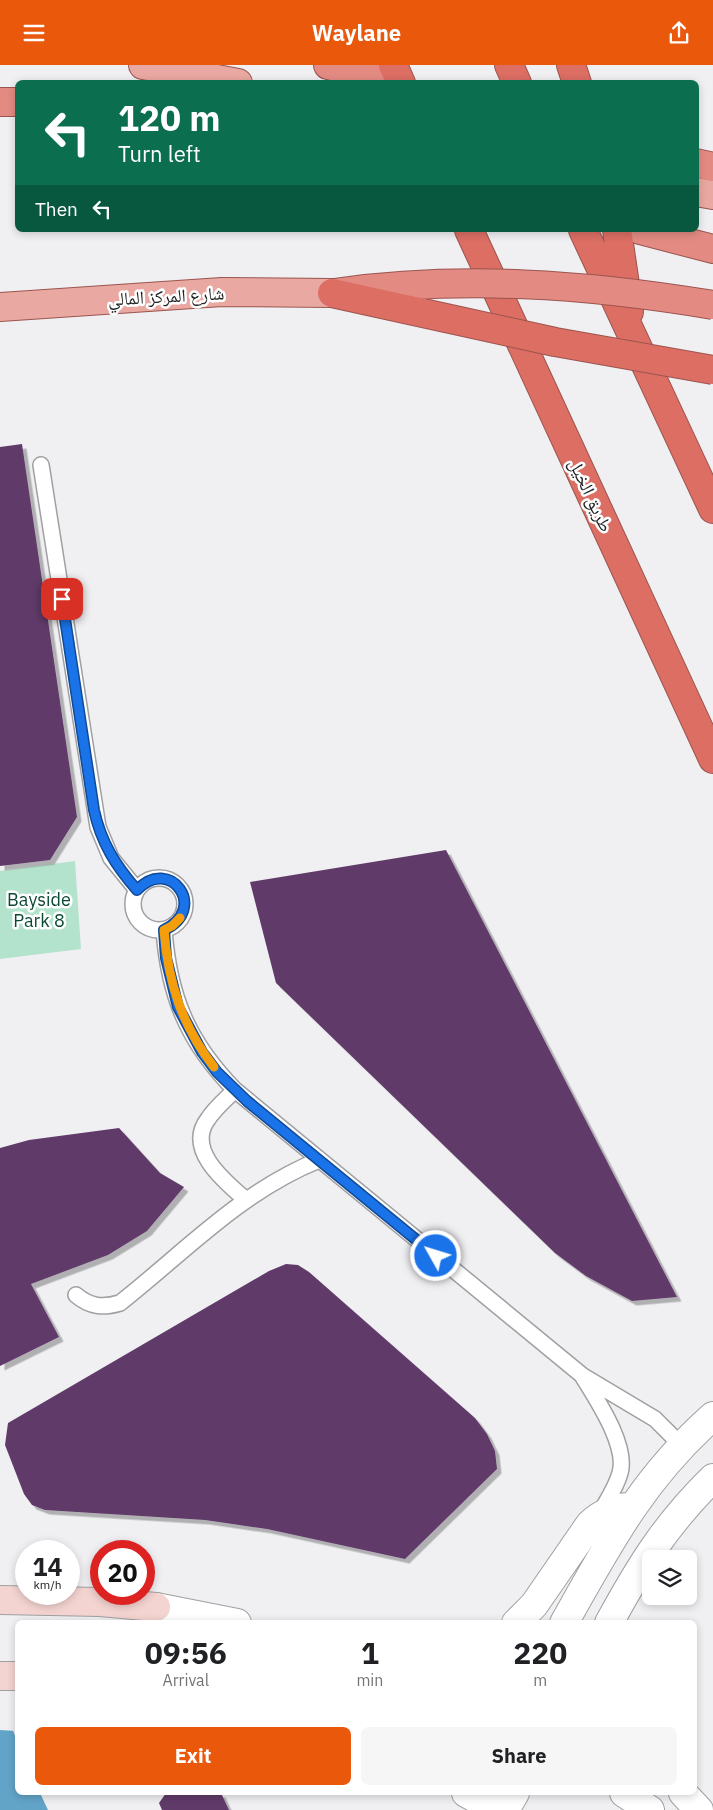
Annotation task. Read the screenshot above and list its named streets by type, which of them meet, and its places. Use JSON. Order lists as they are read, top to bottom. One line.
{"streets":{"highway":["طريق الخيل"],"main road":["شارع المركز المالي"]},"parks":["Bayside Park 8"],"page":{"header":"Waylane","turn":["120 m","Turn left"],"then":"Then","speed":"14 km/h","limit":"20","eta":["09:56","Arrival","1","min","220","m"],"buttons":["Exit","Share"]}}
